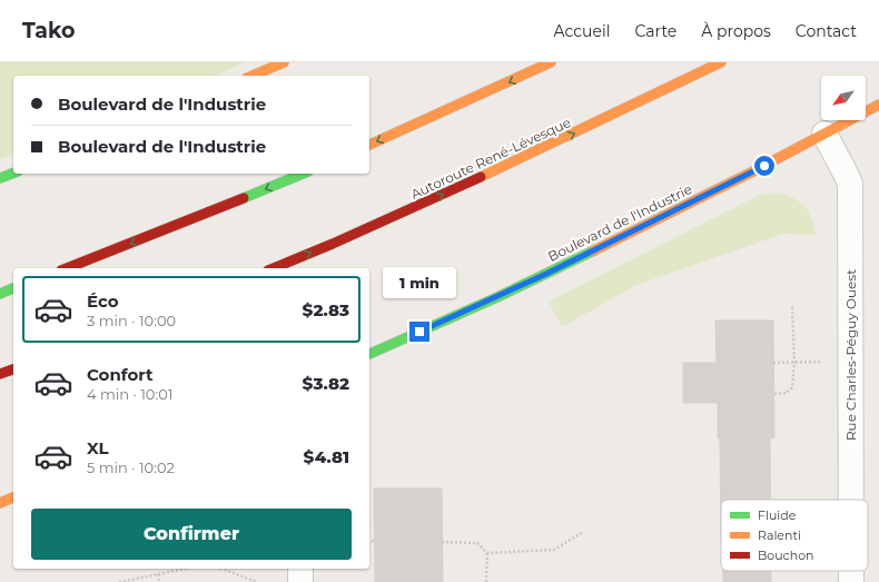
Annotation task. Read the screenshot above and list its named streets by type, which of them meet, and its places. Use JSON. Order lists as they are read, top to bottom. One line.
{"streets":{"main road":["Autoroute René-Lévesque","Boulevard de l'Industrie"],"street":["Rue Charles-Péguy Ouest"]},"crossings":[["Boulevard de l'Industrie","Rue Charles-Péguy Ouest"]],"legend":["Fluide","Ralenti","Bouchon"],"north":"bottom left","page":{"header":"Tako","nav":["Accueil","Carte","À propos","Contact"],"banner":["Boulevard de l'Industrie","Boulevard de l'Industrie"],"bubble":"1 min","list":[{"name":"Éco","note":"3 min · 10:00","value":"$2.83"},{"name":"Confort","note":"4 min · 10:01","value":"$3.82"},{"name":"XL","note":"5 min · 10:02","value":"$4.81"}],"buttons":"Confirmer"}}
